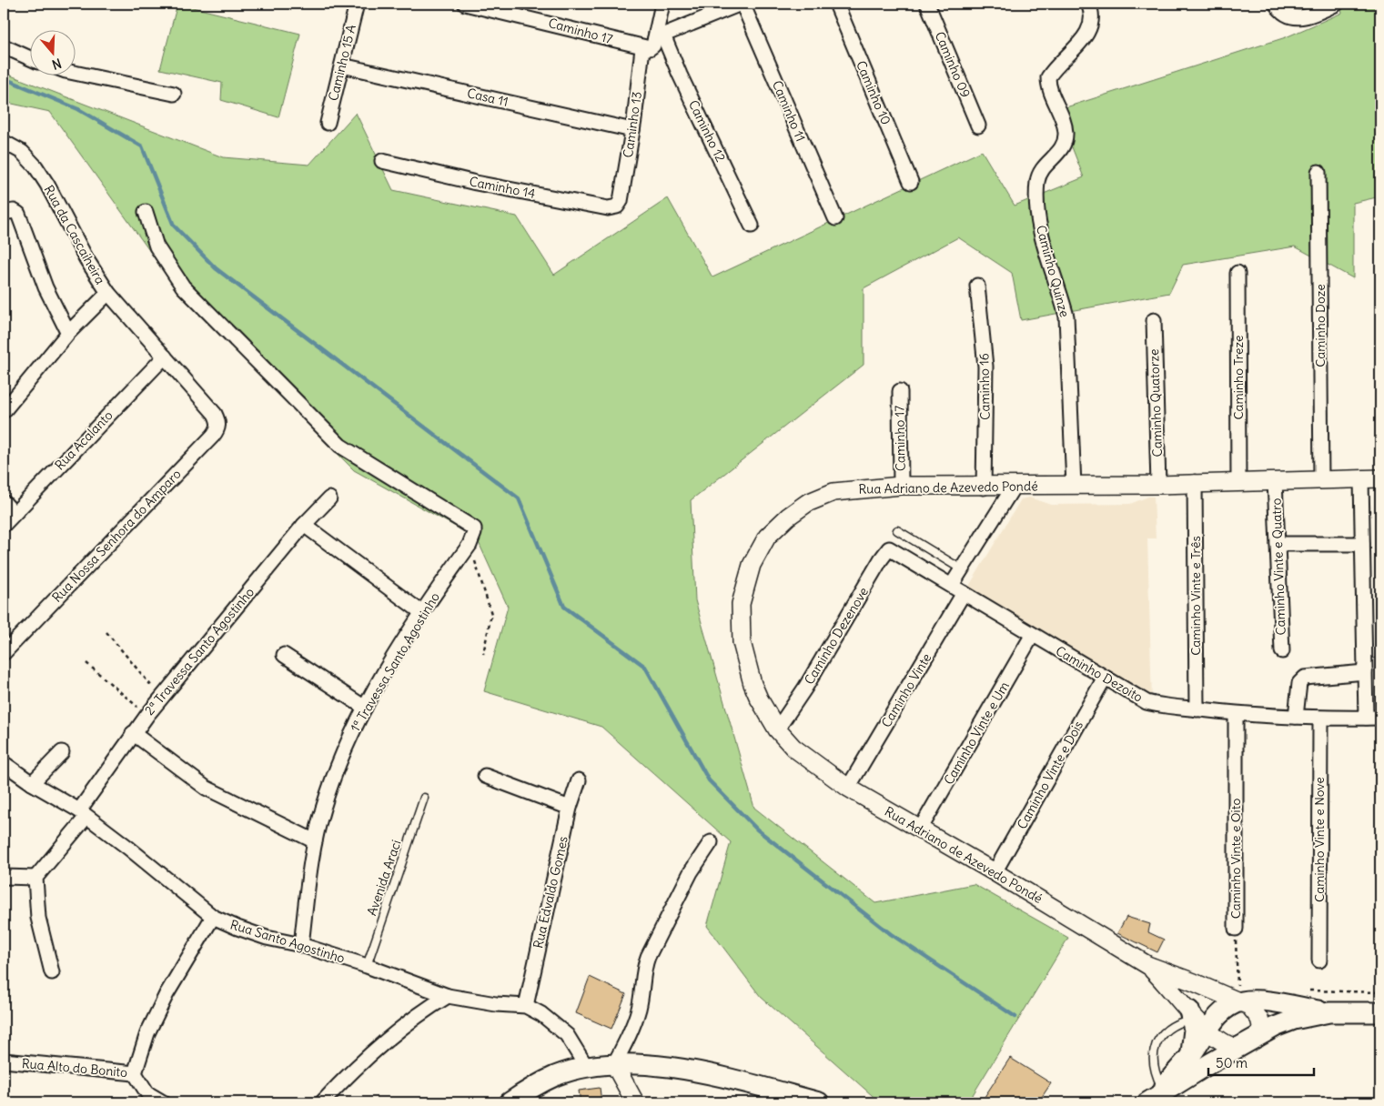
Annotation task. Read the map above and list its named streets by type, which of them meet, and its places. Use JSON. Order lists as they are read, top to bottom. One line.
{"streets":{"street":["Caminho 17","Caminho 15 A","Caminho 09","Caminho 10","Casa 11","Caminho 11","Caminho 13","Caminho 12","Caminho 14","Rua da Cascaiheira","Caminho Quinze","Caminho Doze","Caminho Treze","Caminho 16","Caminho Quatorze","Rua Acalanto","Rua Adriano de Azevedo Pondé","Rua Nossa Senhora do Amparo","Caminho Vinte e Quatro","Caminho Vinte e Três","Caminho Dezenove","2ª Travessa Santo Agostinho","1ª Travessa Santo Agostinho","Caminho Dezoito","Caminho Vinte","Caminho Vinte e Um","Caminho Vinte e Dois","Caminho Vinte e Nove","Caminho Vinte e Oito","Rua Edvaldo Gomes","Rua Santo Agostinho","Rua Alto do Bonito"],"lane":["Avenida Araci"]},"crossings":[["Caminho 17","Caminho 13"],["Caminho 17","Caminho 12"],["Caminho 17","Rua Adriano de Azevedo Pondé"],["Caminho 15 A","Casa 11"],["Casa 11","Caminho 13"],["Caminho 13","Caminho 12"],["Caminho 13","Caminho 14"],["Rua da Cascaiheira","Rua Acalanto"],["Rua da Cascaiheira","Rua Nossa Senhora do Amparo"],["Caminho Quinze","Rua Adriano de Azevedo Pondé"],["Caminho Doze","Rua Adriano de Azevedo Pondé"],["Caminho Treze","Rua Adriano de Azevedo Pondé"],["Caminho 16","Rua Adriano de Azevedo Pondé"],["Caminho Quatorze","Rua Adriano de Azevedo Pondé"],["Rua Adriano de Azevedo Pondé","Caminho Vinte e Quatro"],["Rua Adriano de Azevedo Pondé","Caminho Vinte e Três"],["Rua Adriano de Azevedo Pondé","Caminho Dezenove"],["Rua Adriano de Azevedo Pondé","Caminho Vinte"],["Rua Adriano de Azevedo Pondé","Caminho Vinte e Um"],["Rua Adriano de Azevedo Pondé","Caminho Vinte e Dois"],["Rua Adriano de Azevedo Pondé","Caminho Vinte e Oito"],["Caminho Vinte e Três","Caminho Dezoito"],["Caminho Dezenove","Caminho Dezoito"],["2ª Travessa Santo Agostinho","Rua Santo Agostinho"],["1ª Travessa Santo Agostinho","Rua Santo Agostinho"],["Caminho Dezoito","Caminho Vinte"],["Caminho Dezoito","Caminho Vinte e Um"],["Caminho Dezoito","Caminho Vinte e Dois"],["Caminho Dezoito","Caminho Vinte e Nove"],["Caminho Dezoito","Caminho Vinte e Oito"],["Avenida Araci","Rua Santo Agostinho"],["Rua Edvaldo Gomes","Rua Santo Agostinho"],["Rua Santo Agostinho","Rua Alto do Bonito"]],"scale_bar":"50 m","north":"bottom"}
